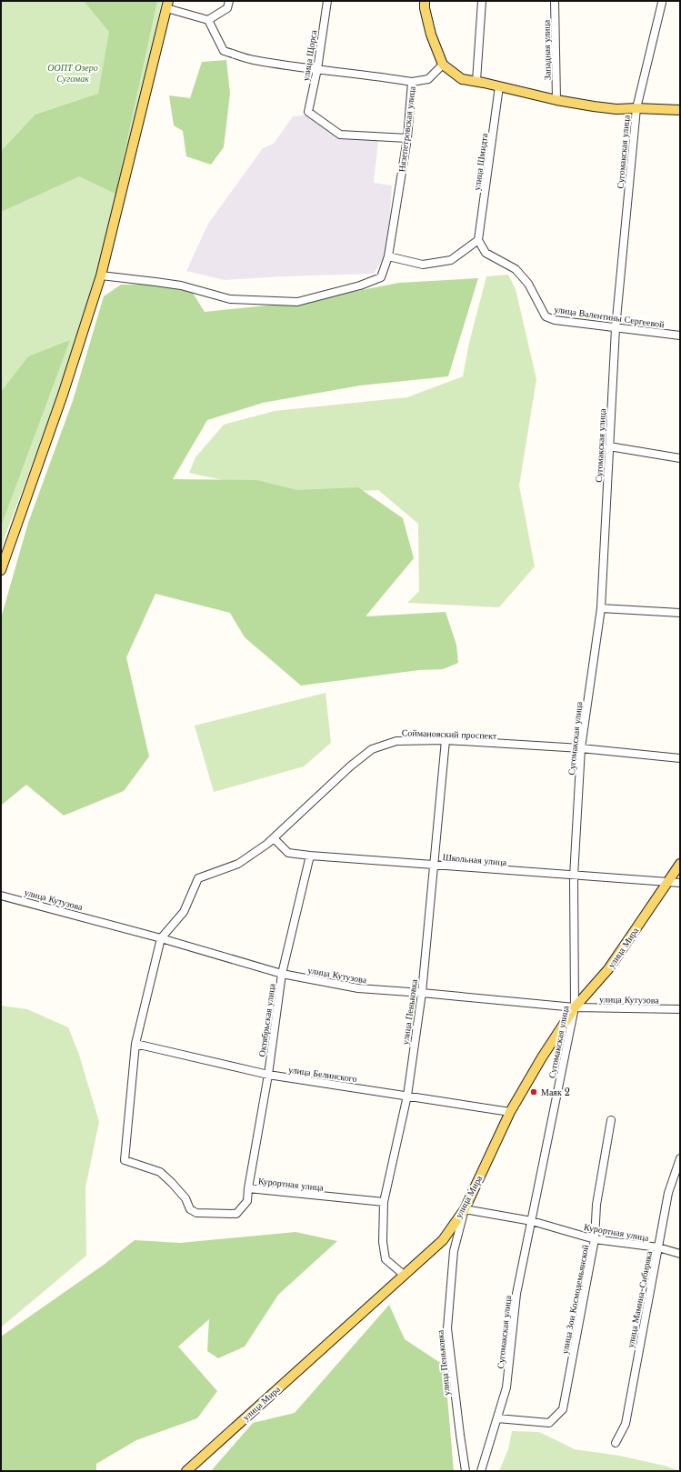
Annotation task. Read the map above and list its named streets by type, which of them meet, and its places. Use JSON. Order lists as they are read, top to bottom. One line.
{"streets":{"main road":["улица Мира"],"street":["Западная улица","улица Щорса","Нязепетровская улица","Сугомакская улица","улица Шмидта","улица Валентины Сергеевой","Соймановский проспект","Школьная улица","улица Кутузова","улица Пеньковка","Октябрьская улица","улица Белинского","Курортная улица","улица Зои Космодемьянской","улица Мамина-Сибиряка"]},"crossings":[["улица Щорса","Нязепетровская улица"],["Сугомакская улица","улица Валентины Сергеевой"],["Сугомакская улица","Соймановский проспект"],["Сугомакская улица","Школьная улица"],["Сугомакская улица","улица Кутузова"],["Сугомакская улица","улица Мира"],["Сугомакская улица","Курортная улица"],["Сугомакская улица","улица Зои Космодемьянской"],["улица Шмидта","улица Валентины Сергеевой"],["Соймановский проспект","Школьная улица"],["Соймановский проспект","улица Кутузова"],["Соймановский проспект","улица Пеньковка"],["Школьная улица","улица Мира"],["Школьная улица","улица Пеньковка"],["Школьная улица","Октябрьская улица"],["улица Кутузова","улица Мира"],["улица Кутузова","улица Пеньковка"],["улица Кутузова","Октябрьская улица"],["улица Мира","улица Пеньковка"],["улица Мира","улица Белинского"],["улица Мира","Курортная улица"],["улица Пеньковка","улица Белинского"],["улица Пеньковка","Курортная улица"],["Октябрьская улица","улица Белинского"],["Октябрьская улица","Курортная улица"],["улица Белинского","Курортная улица"],["Курортная улица","улица Зои Космодемьянской"],["Курортная улица","улица Мамина-Сибиряка"]],"parks":["ООПТ Озеро Сугомак"],"places":["Маяк 2"]}
